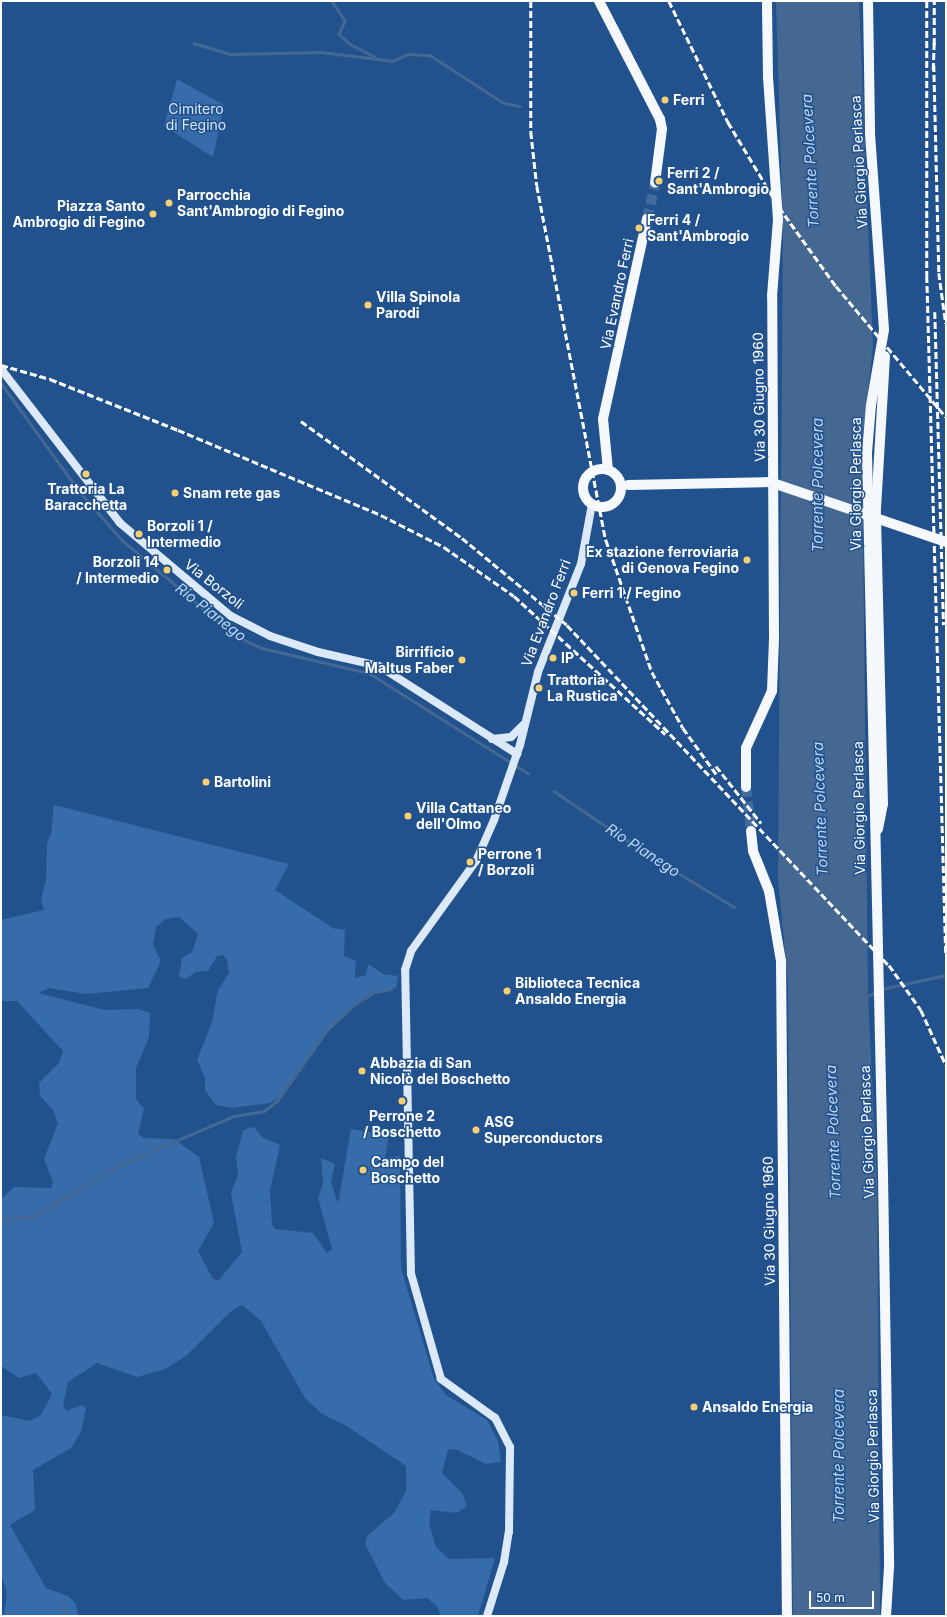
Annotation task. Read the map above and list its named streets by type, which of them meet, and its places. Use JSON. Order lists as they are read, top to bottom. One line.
{"streets":{"main road":["Via Giorgio Perlasca","Via Evandro Ferri","Via 30 Giugno 1960","Via Borzoli"]},"crossings":[["Via Evandro Ferri","Via Borzoli"]],"water":["Torrente Polcevera","Rio Pianego"],"parks":["Cimitero di Fegino"],"places":["Ferri","Ferri 2 / Sant'Ambrogio","Parrocchia Sant'Ambrogio di Fegino","Piazza Santo Ambrogio di Fegino","Ferri 4 / Sant'Ambrogio","Villa Spinola Parodi","Trattoria La Baracchetta","Snam rete gas","Borzoli 1 / Intermedio","Ex stazione ferroviaria di Genova Fegino","Borzoli 14 / Intermedio","Ferri 1 / Fegino","IP","Birrificio Maltus Faber","Trattoria La Rustica","Bartolini","Villa Cattaneo dell'Olmo","Perrone 1 / Borzoli","Biblioteca Tecnica Ansaldo Energia","Abbazia di San Nicolò del Boschetto","Perrone 2 / Boschetto","ASG Superconductors","Campo del Boschetto","Ansaldo Energia"],"scale_bar":"50 m"}
